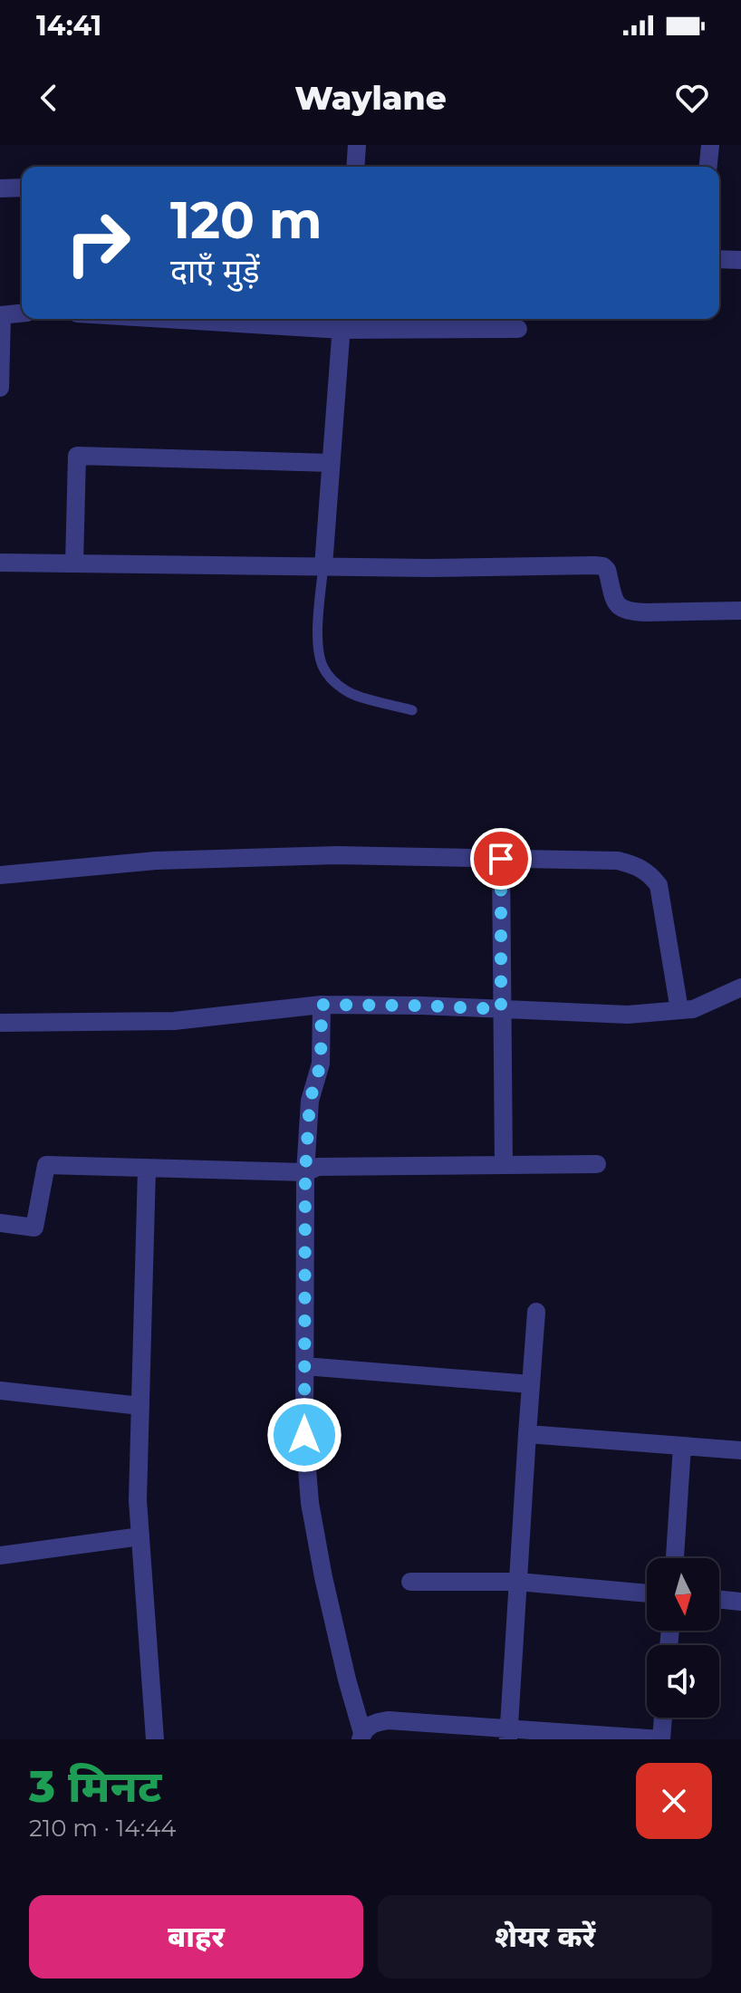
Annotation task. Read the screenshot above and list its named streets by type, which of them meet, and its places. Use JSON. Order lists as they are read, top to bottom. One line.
{"north":"bottom","page":{"status":"14:41","header":"Waylane","turn":["120 m","दाएँ मुड़ें"],"heading":["3 मिनट","210 m · 14:44"],"buttons":["बाहर","शेयर करें"]}}
